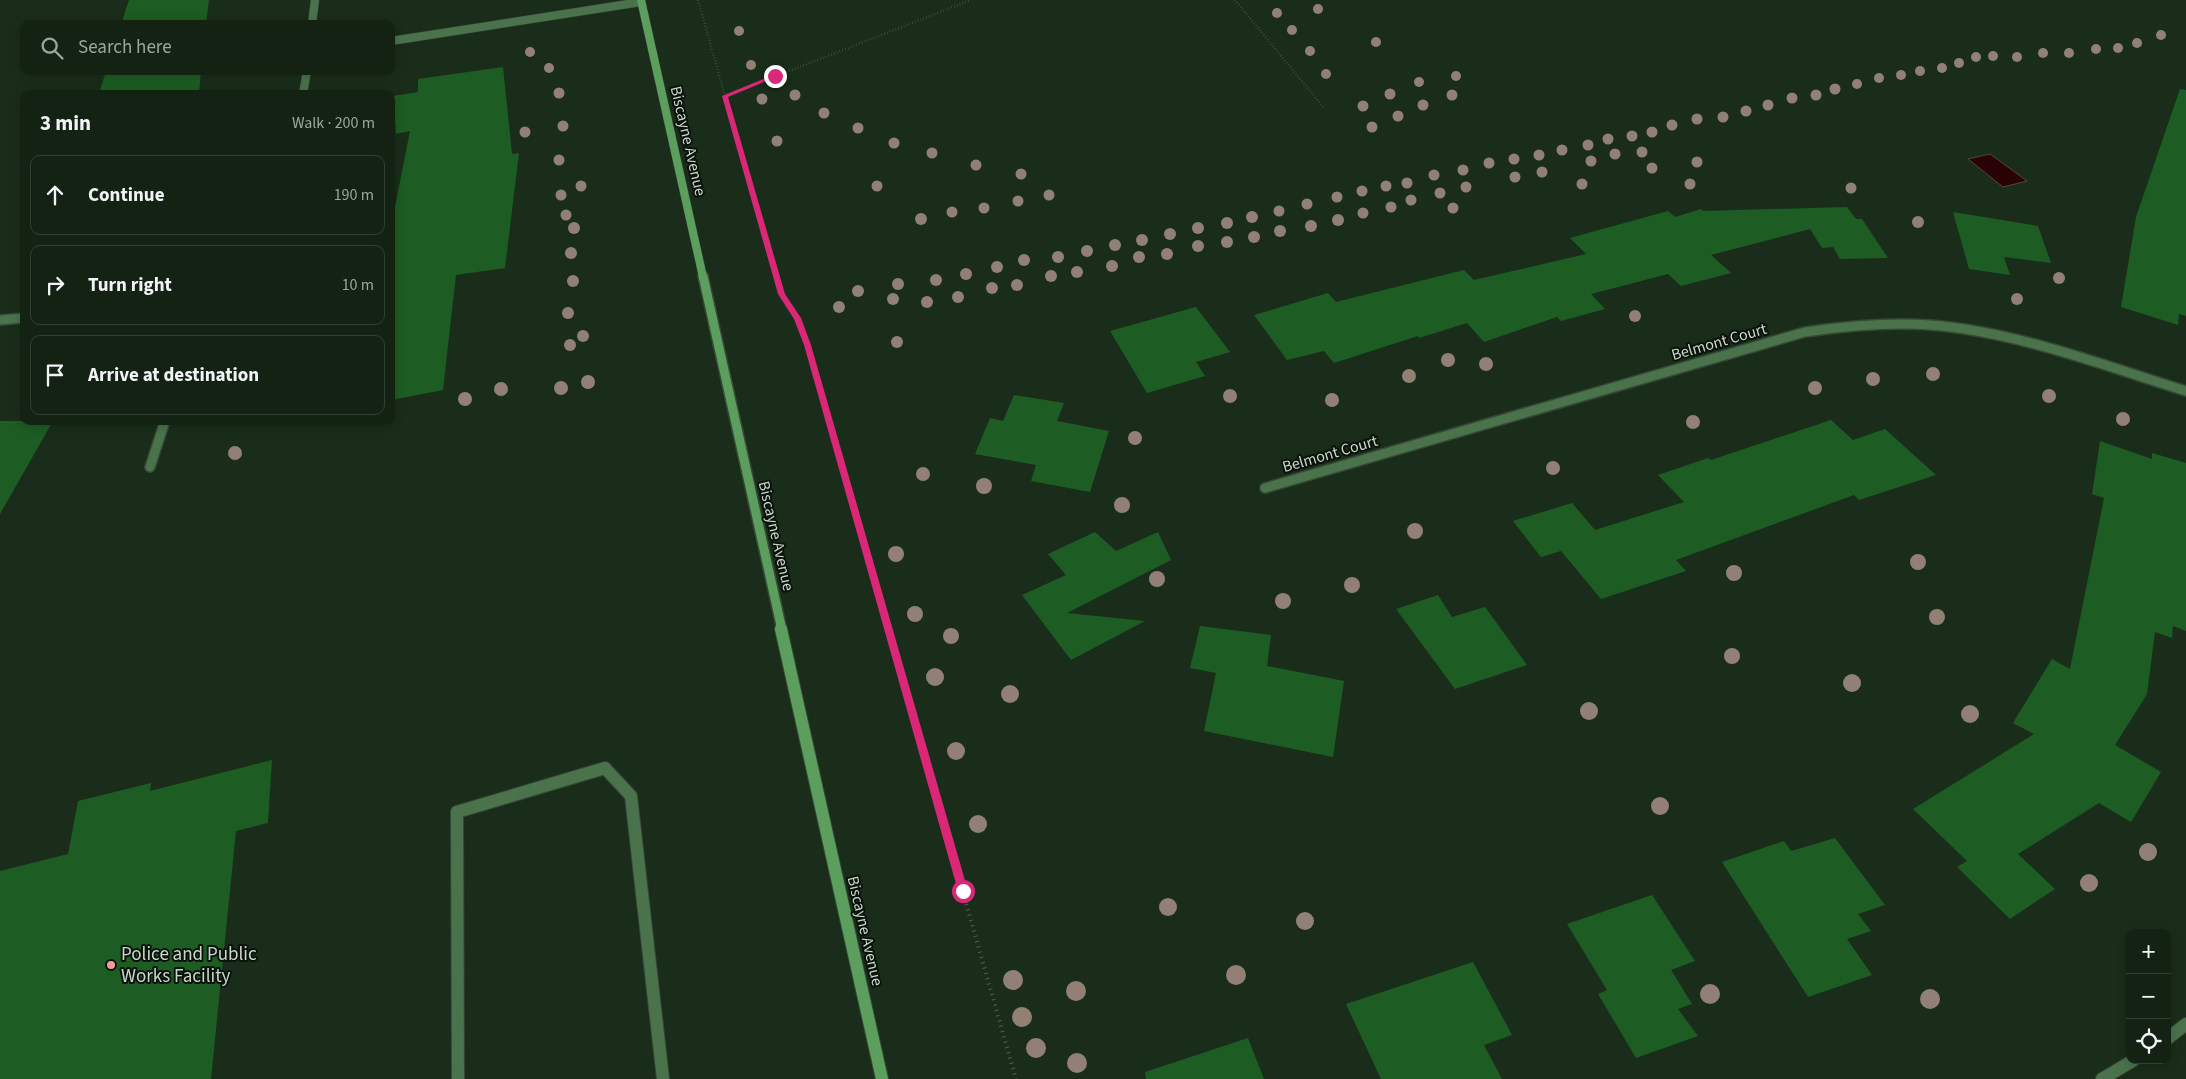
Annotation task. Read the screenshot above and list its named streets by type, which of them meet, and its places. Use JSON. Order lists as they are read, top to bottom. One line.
{"streets":{"street":["Biscayne Avenue","Belmont Court"]},"places":["Police and Public Works Facility"],"page":{"search":"Search here","heading":["3 min","Walk · 200 m"],"list":[["Continue","190 m"],["Turn right","10 m"],"Arrive at destination"],"map_buttons":["+","−"]}}
